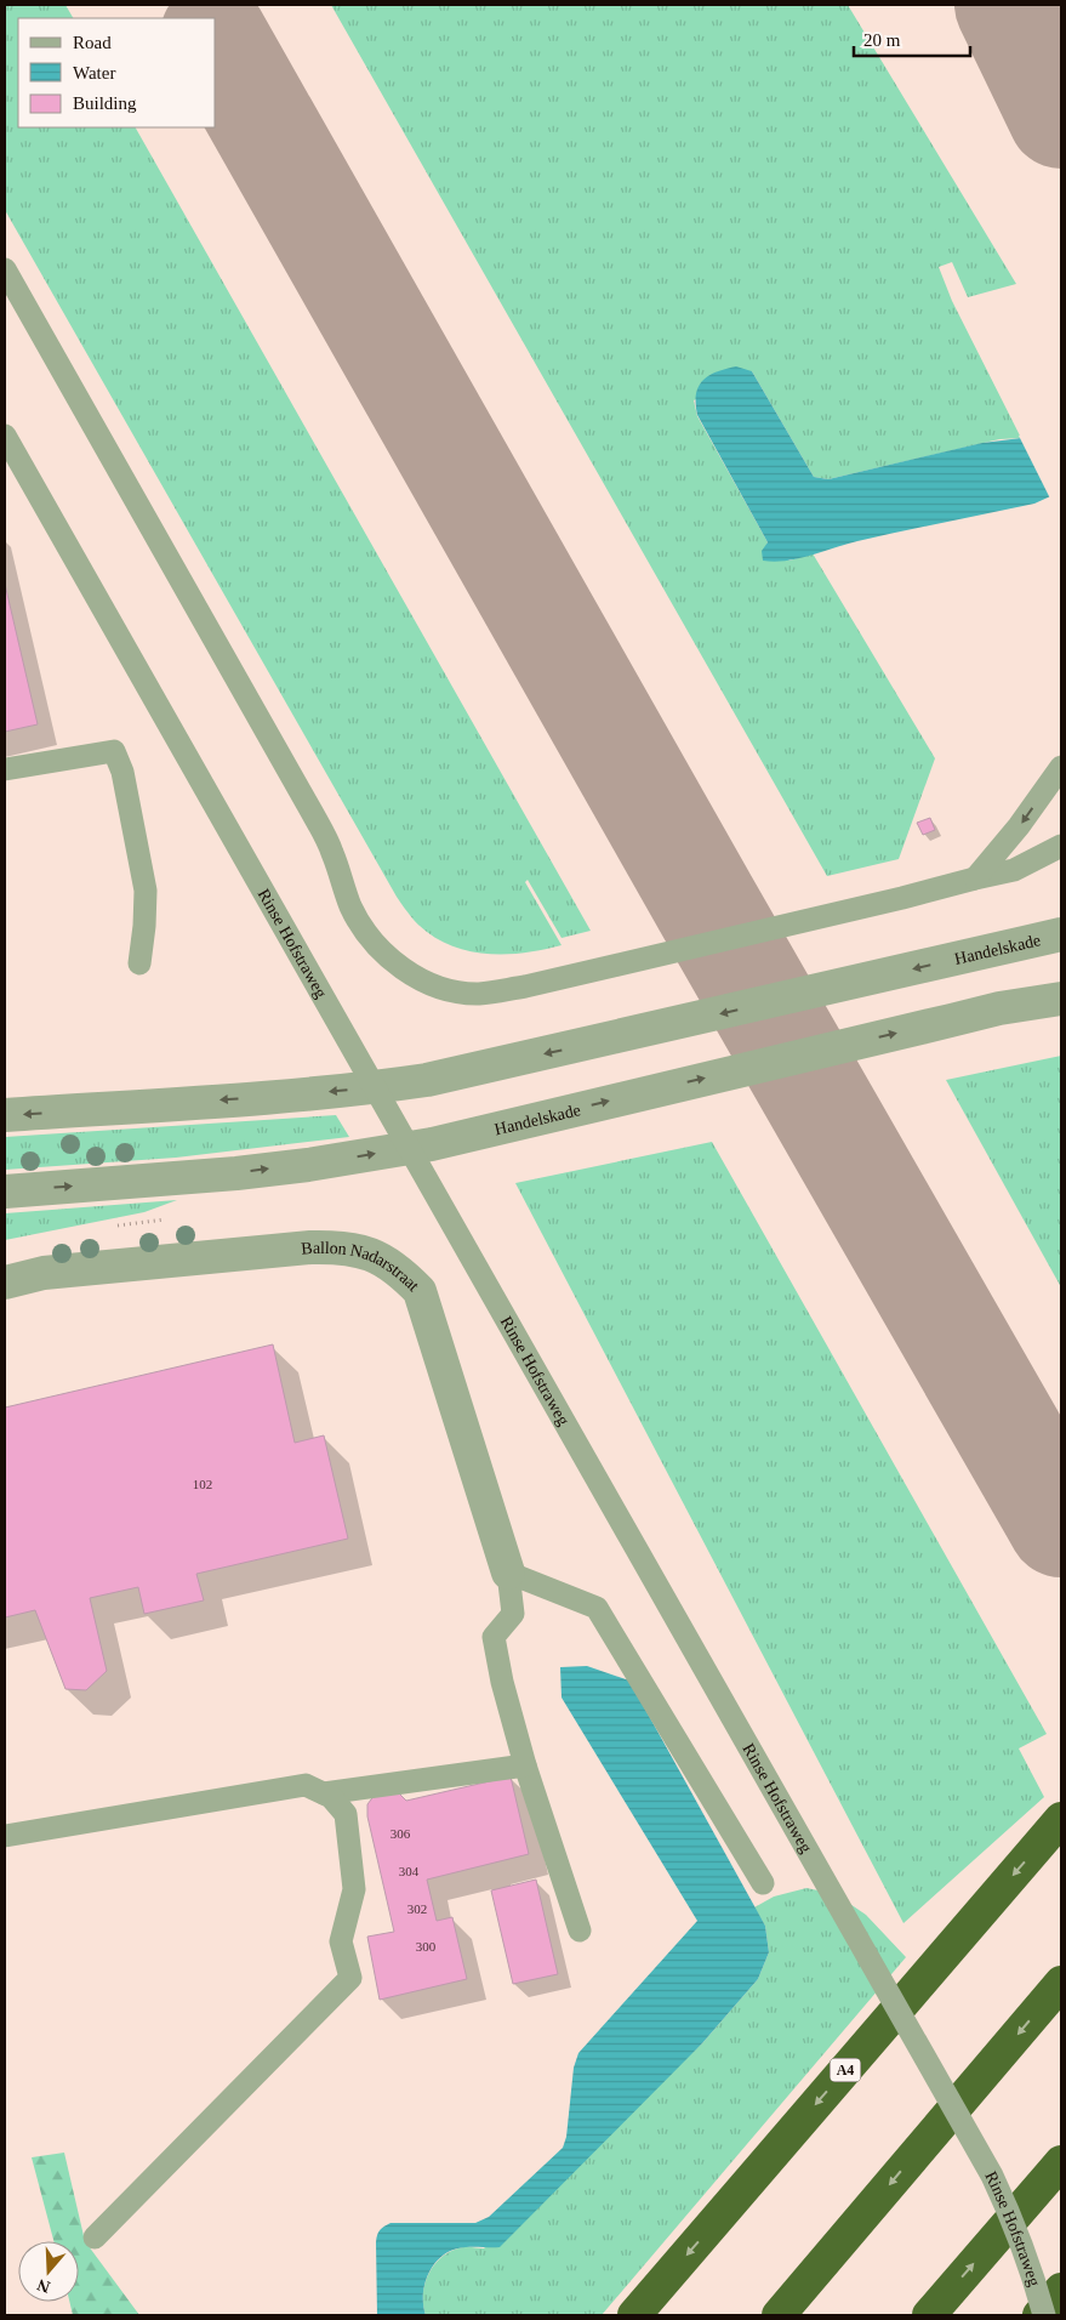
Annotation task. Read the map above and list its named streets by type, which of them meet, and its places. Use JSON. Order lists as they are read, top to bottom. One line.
{"streets":{"highway":["A4"],"street":["Handelskade","Ballon Nadarstraat"],"lane":["Rinse Hofstraweg"]},"house_numbers":["102","306","304","302","300"],"legend":["Road","Water","Building"],"scale_bar":"20 m","north":"bottom"}
